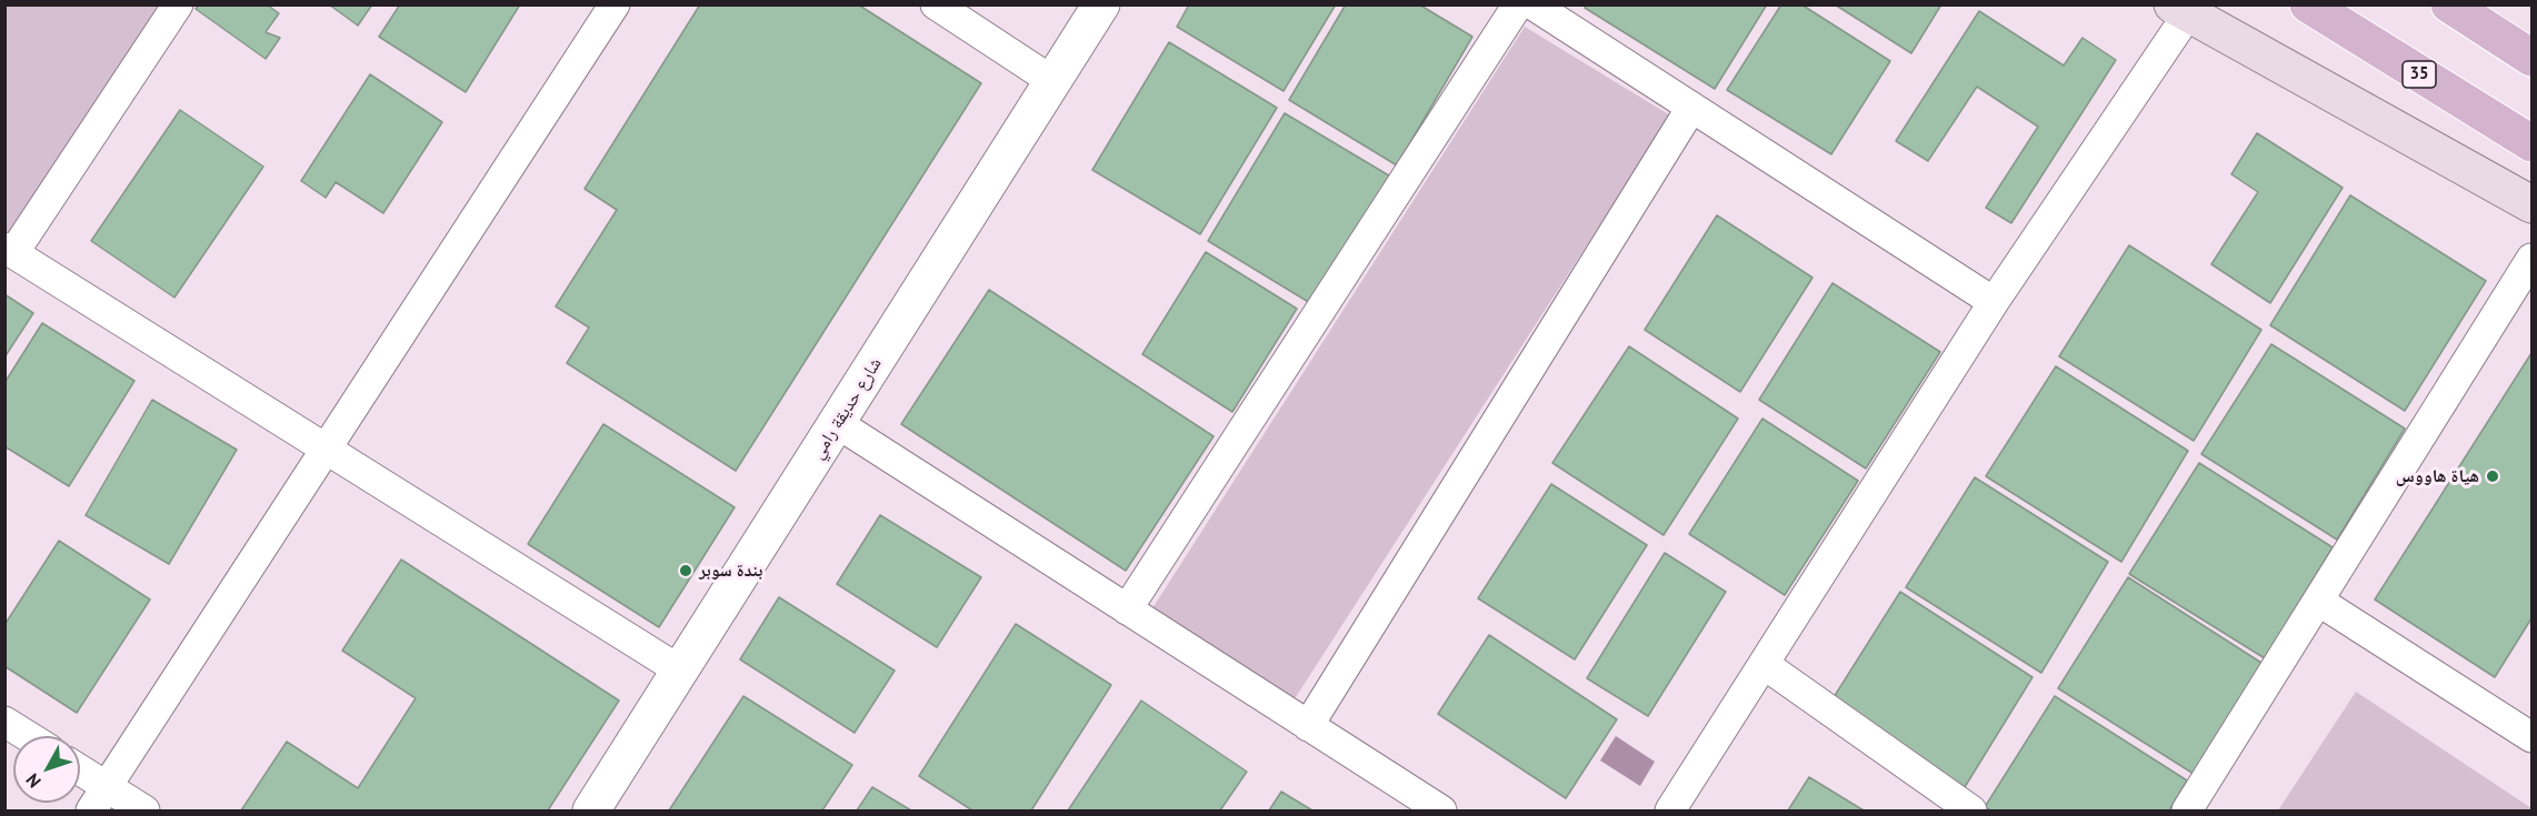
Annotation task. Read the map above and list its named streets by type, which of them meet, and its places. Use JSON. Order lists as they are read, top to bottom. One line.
{"streets":{"main road":["35"],"street":["شارع حديقة رامي"]},"places":["هياة هاووس","بندة سوبر"],"north":"bottom left"}
